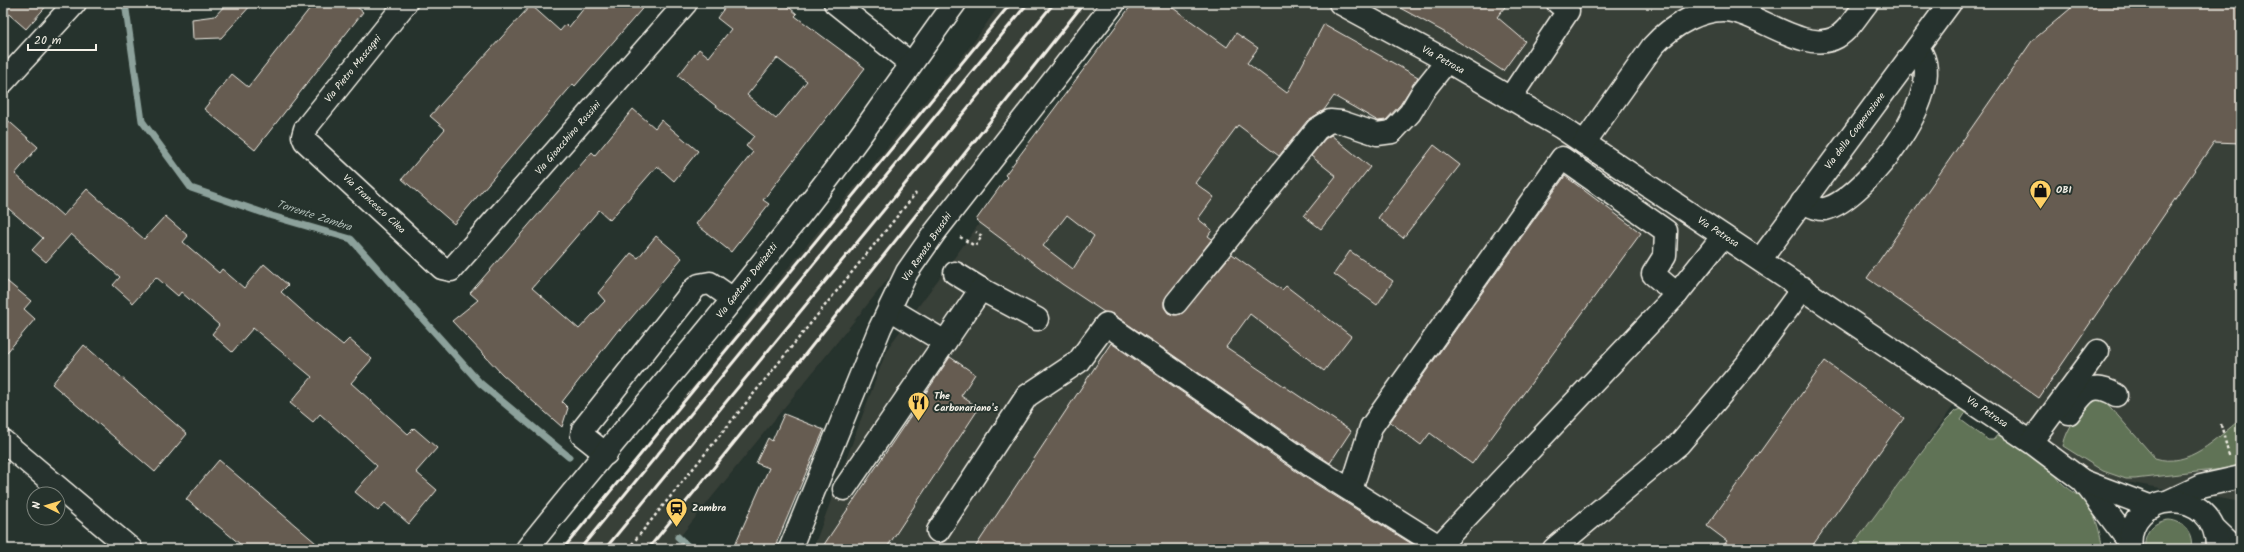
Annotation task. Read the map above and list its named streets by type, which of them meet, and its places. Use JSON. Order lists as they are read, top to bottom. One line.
{"streets":{"street":["Via Petrosa","Via Pietro Mascagni","Via della Cooperazione","Via Gioacchino Rossini","Via Francesco Cilea","Via Renato Bruschi","Via Gaetano Donizetti"]},"crossings":[["Via Petrosa","Via della Cooperazione"],["Via Pietro Mascagni","Via Francesco Cilea"],["Via Gioacchino Rossini","Via Francesco Cilea"]],"water":["Torrente Zambra"],"places":{"shop":["OBI"],"restaurant":["The Carbonariano's"],"station":["Zambra"]},"scale_bar":"20 m","north":"left"}
